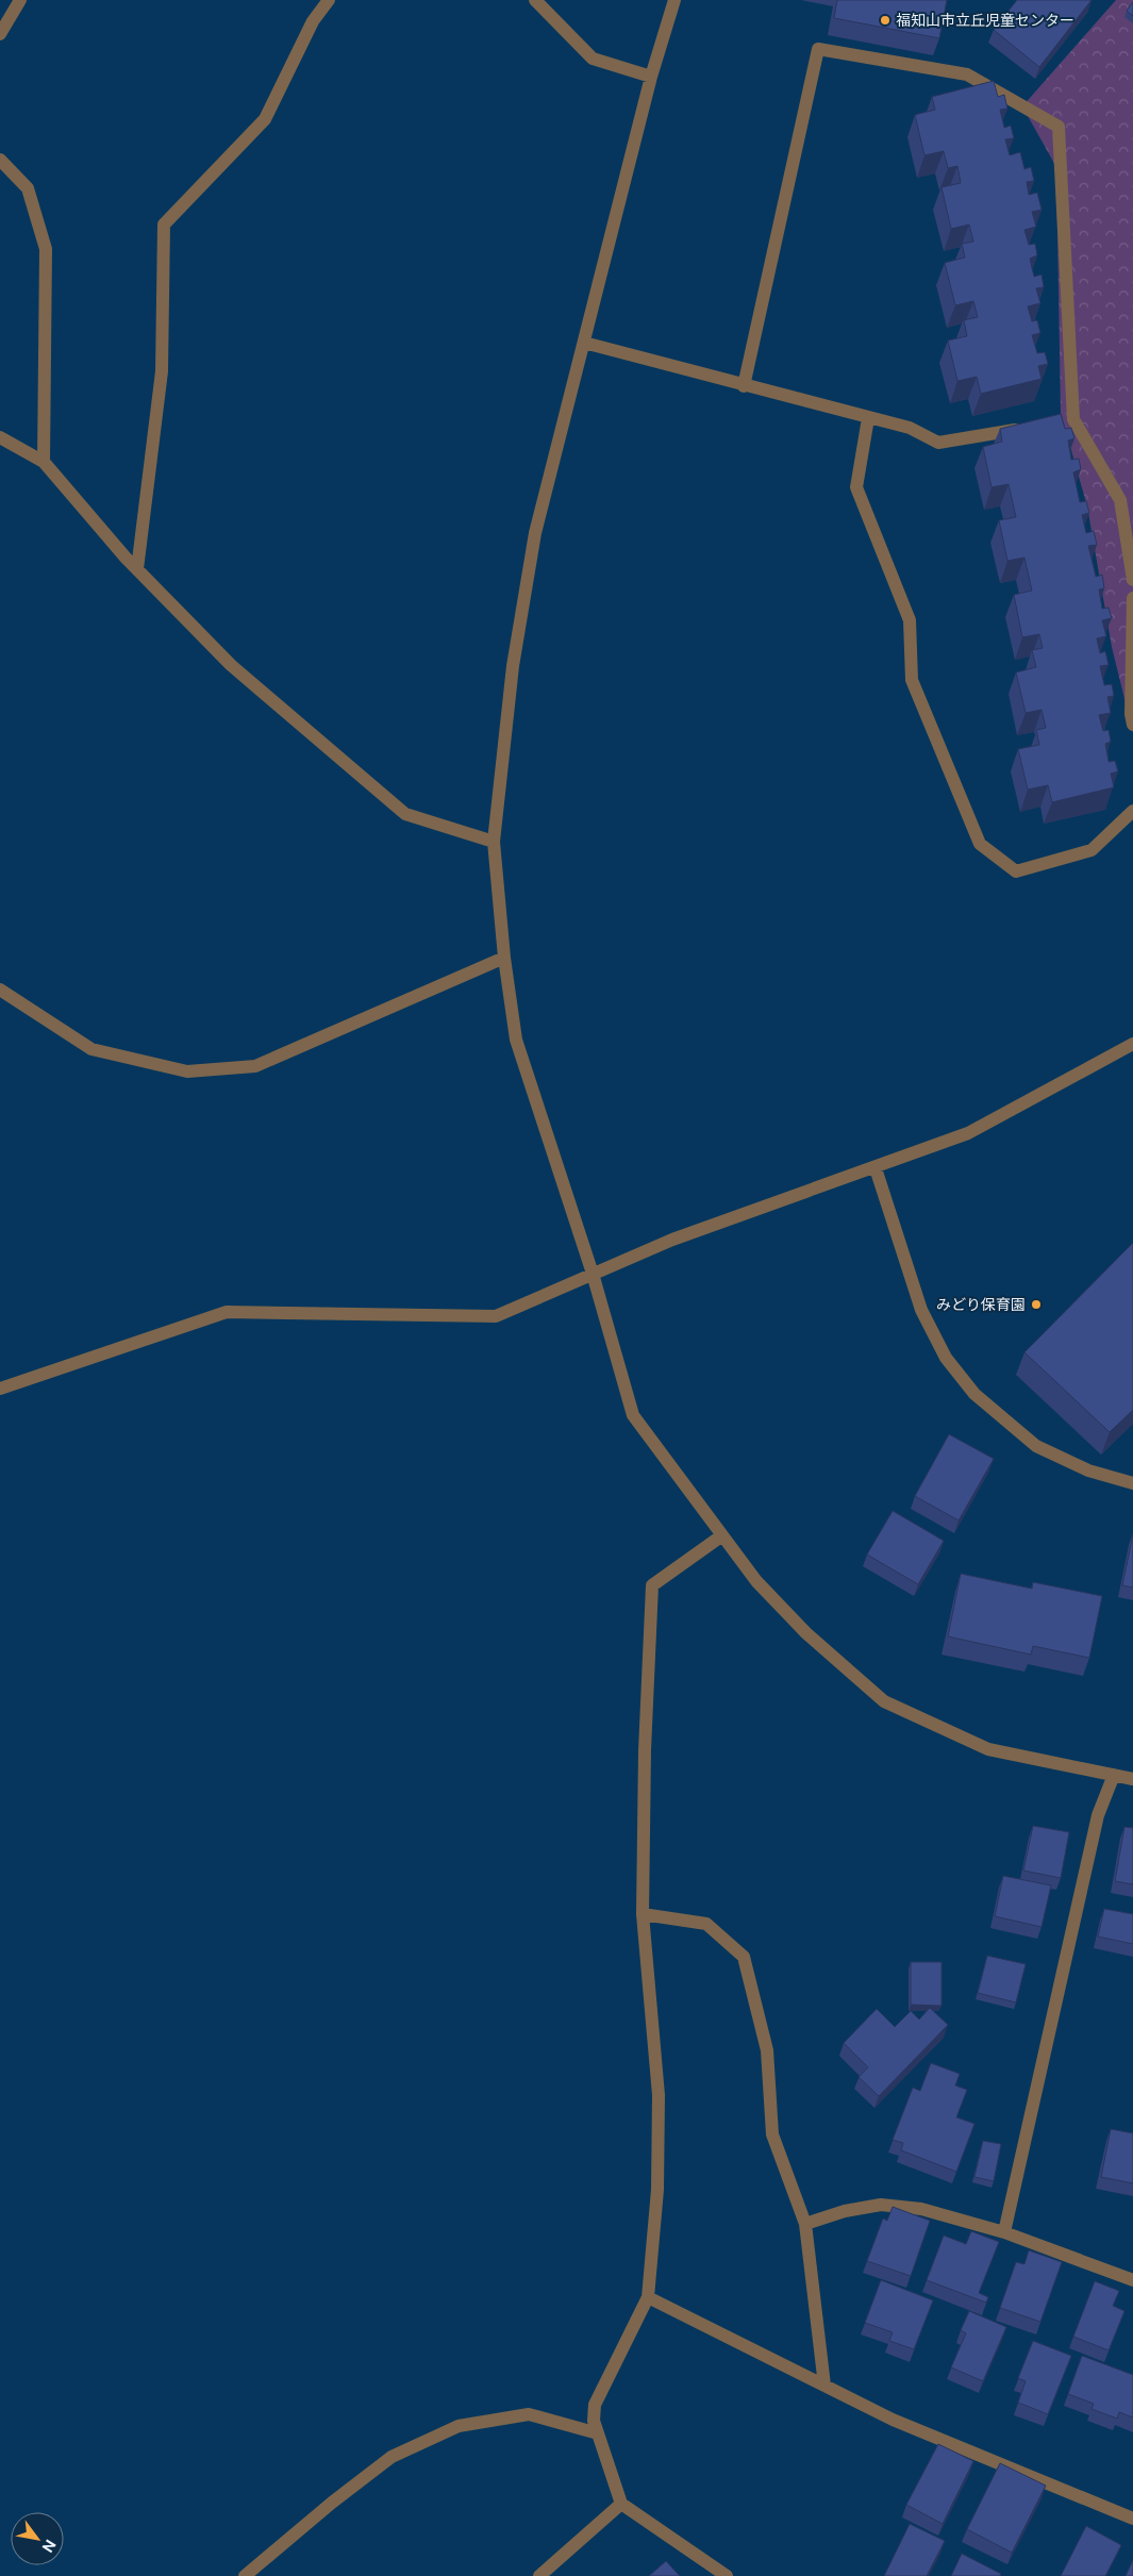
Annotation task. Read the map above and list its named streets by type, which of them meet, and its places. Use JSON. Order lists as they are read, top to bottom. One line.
{"places":["福知山市立丘児童センター","みどり保育園"],"north":"bottom right"}
